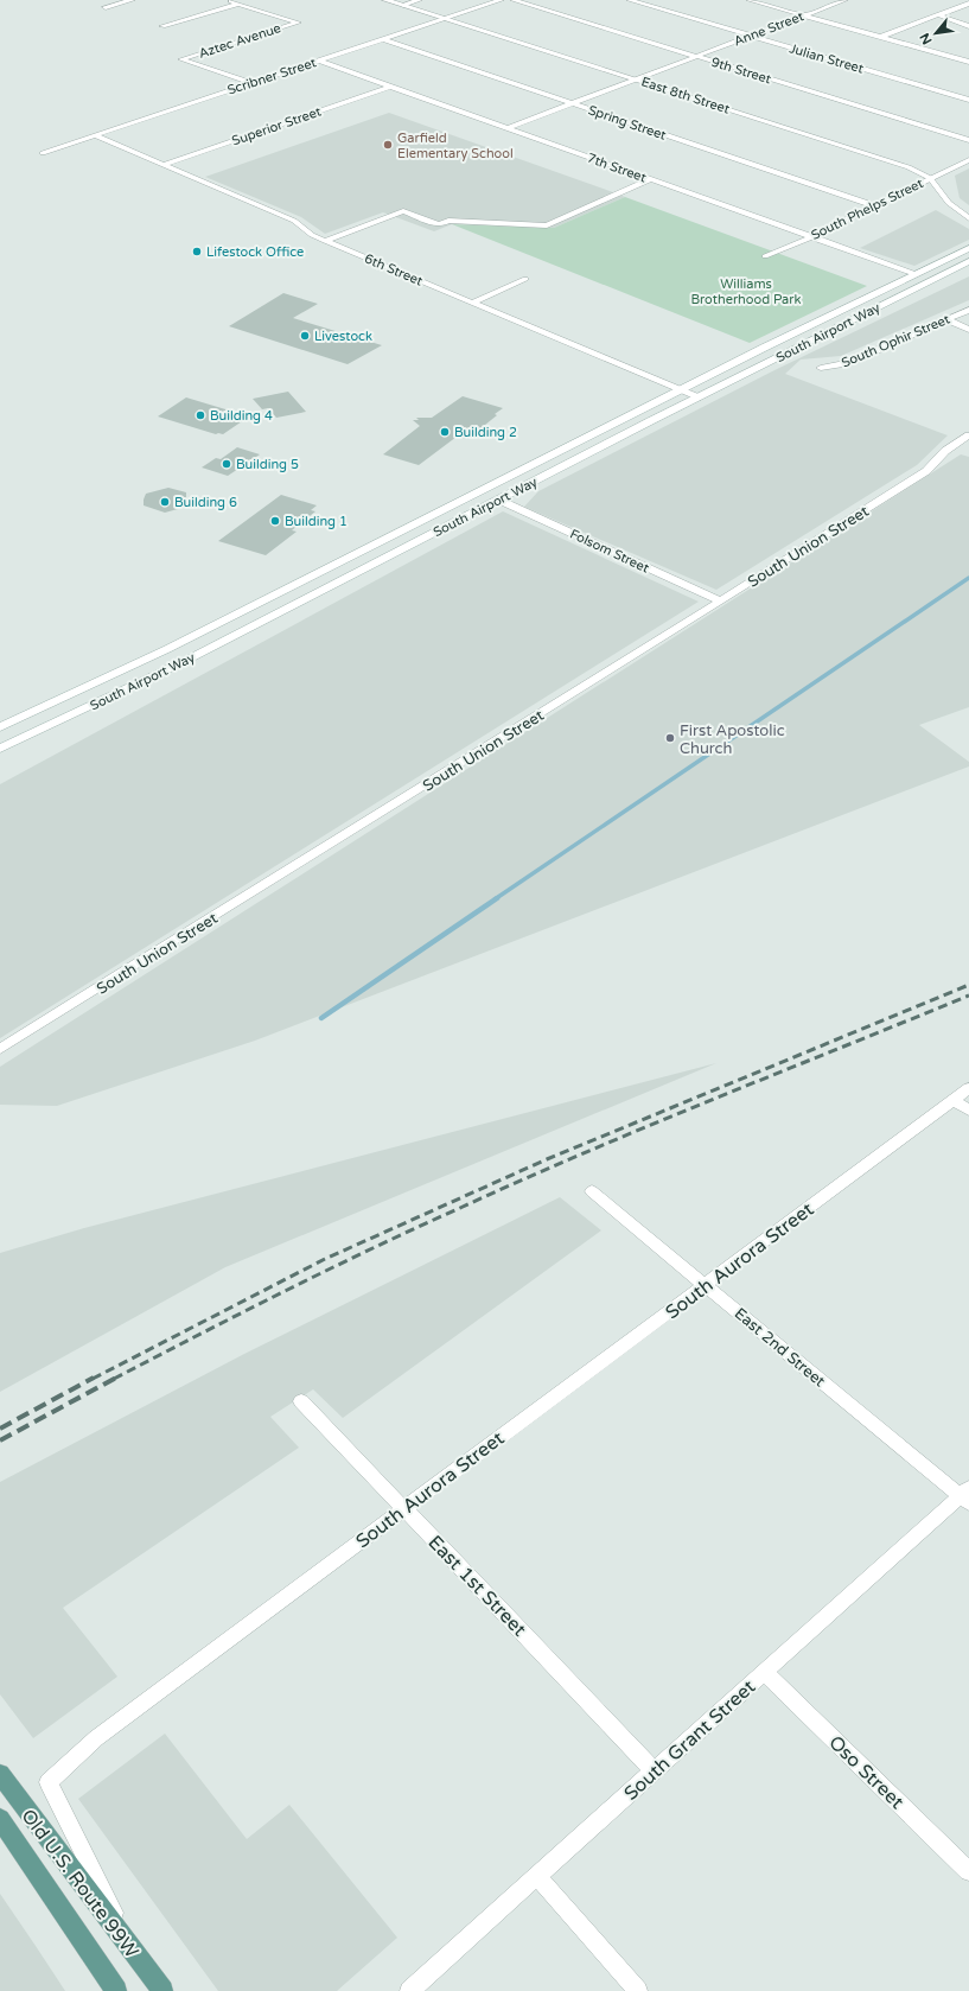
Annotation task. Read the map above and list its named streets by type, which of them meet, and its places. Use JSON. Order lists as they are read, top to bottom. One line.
{"streets":{"main road":["East 8th Street","South Airport Way","Old U.S. Route 99W"],"street":["Anne Street","Aztec Avenue","Julian Street","9th Street","Scribner Street","Spring Street","Superior Street","7th Street","South Phelps Street","6th Street","South Ophir Street","South Union Street","Folsom Street","South Aurora Street","East 2nd Street","East 1st Street","South Grant Street","Oso Street"]},"crossings":[["Anne Street","Julian Street"],["Anne Street","9th Street"],["Anne Street","East 8th Street"],["Anne Street","Spring Street"],["Anne Street","7th Street"],["Aztec Avenue","Scribner Street"],["Scribner Street","East 8th Street"],["Scribner Street","Spring Street"],["Scribner Street","7th Street"],["Scribner Street","6th Street"],["East 8th Street","South Phelps Street"],["Spring Street","South Phelps Street"],["Superior Street","7th Street"],["Superior Street","6th Street"],["7th Street","South Phelps Street"],["7th Street","South Airport Way"],["6th Street","South Airport Way"],["South Airport Way","Folsom Street"],["South Union Street","Folsom Street"],["South Aurora Street","East 2nd Street"],["South Aurora Street","East 1st Street"],["South Aurora Street","Old U.S. Route 99W"],["East 2nd Street","South Grant Street"],["East 1st Street","South Grant Street"],["South Grant Street","Oso Street"]],"parks":["Williams Brotherhood Park"],"places":["Garfield Elementary School","Lifestock Office","Livestock","Building 4","Building 2","Building 5","Building 6","Building 1","First Apostolic Church"],"north":"bottom left"}
